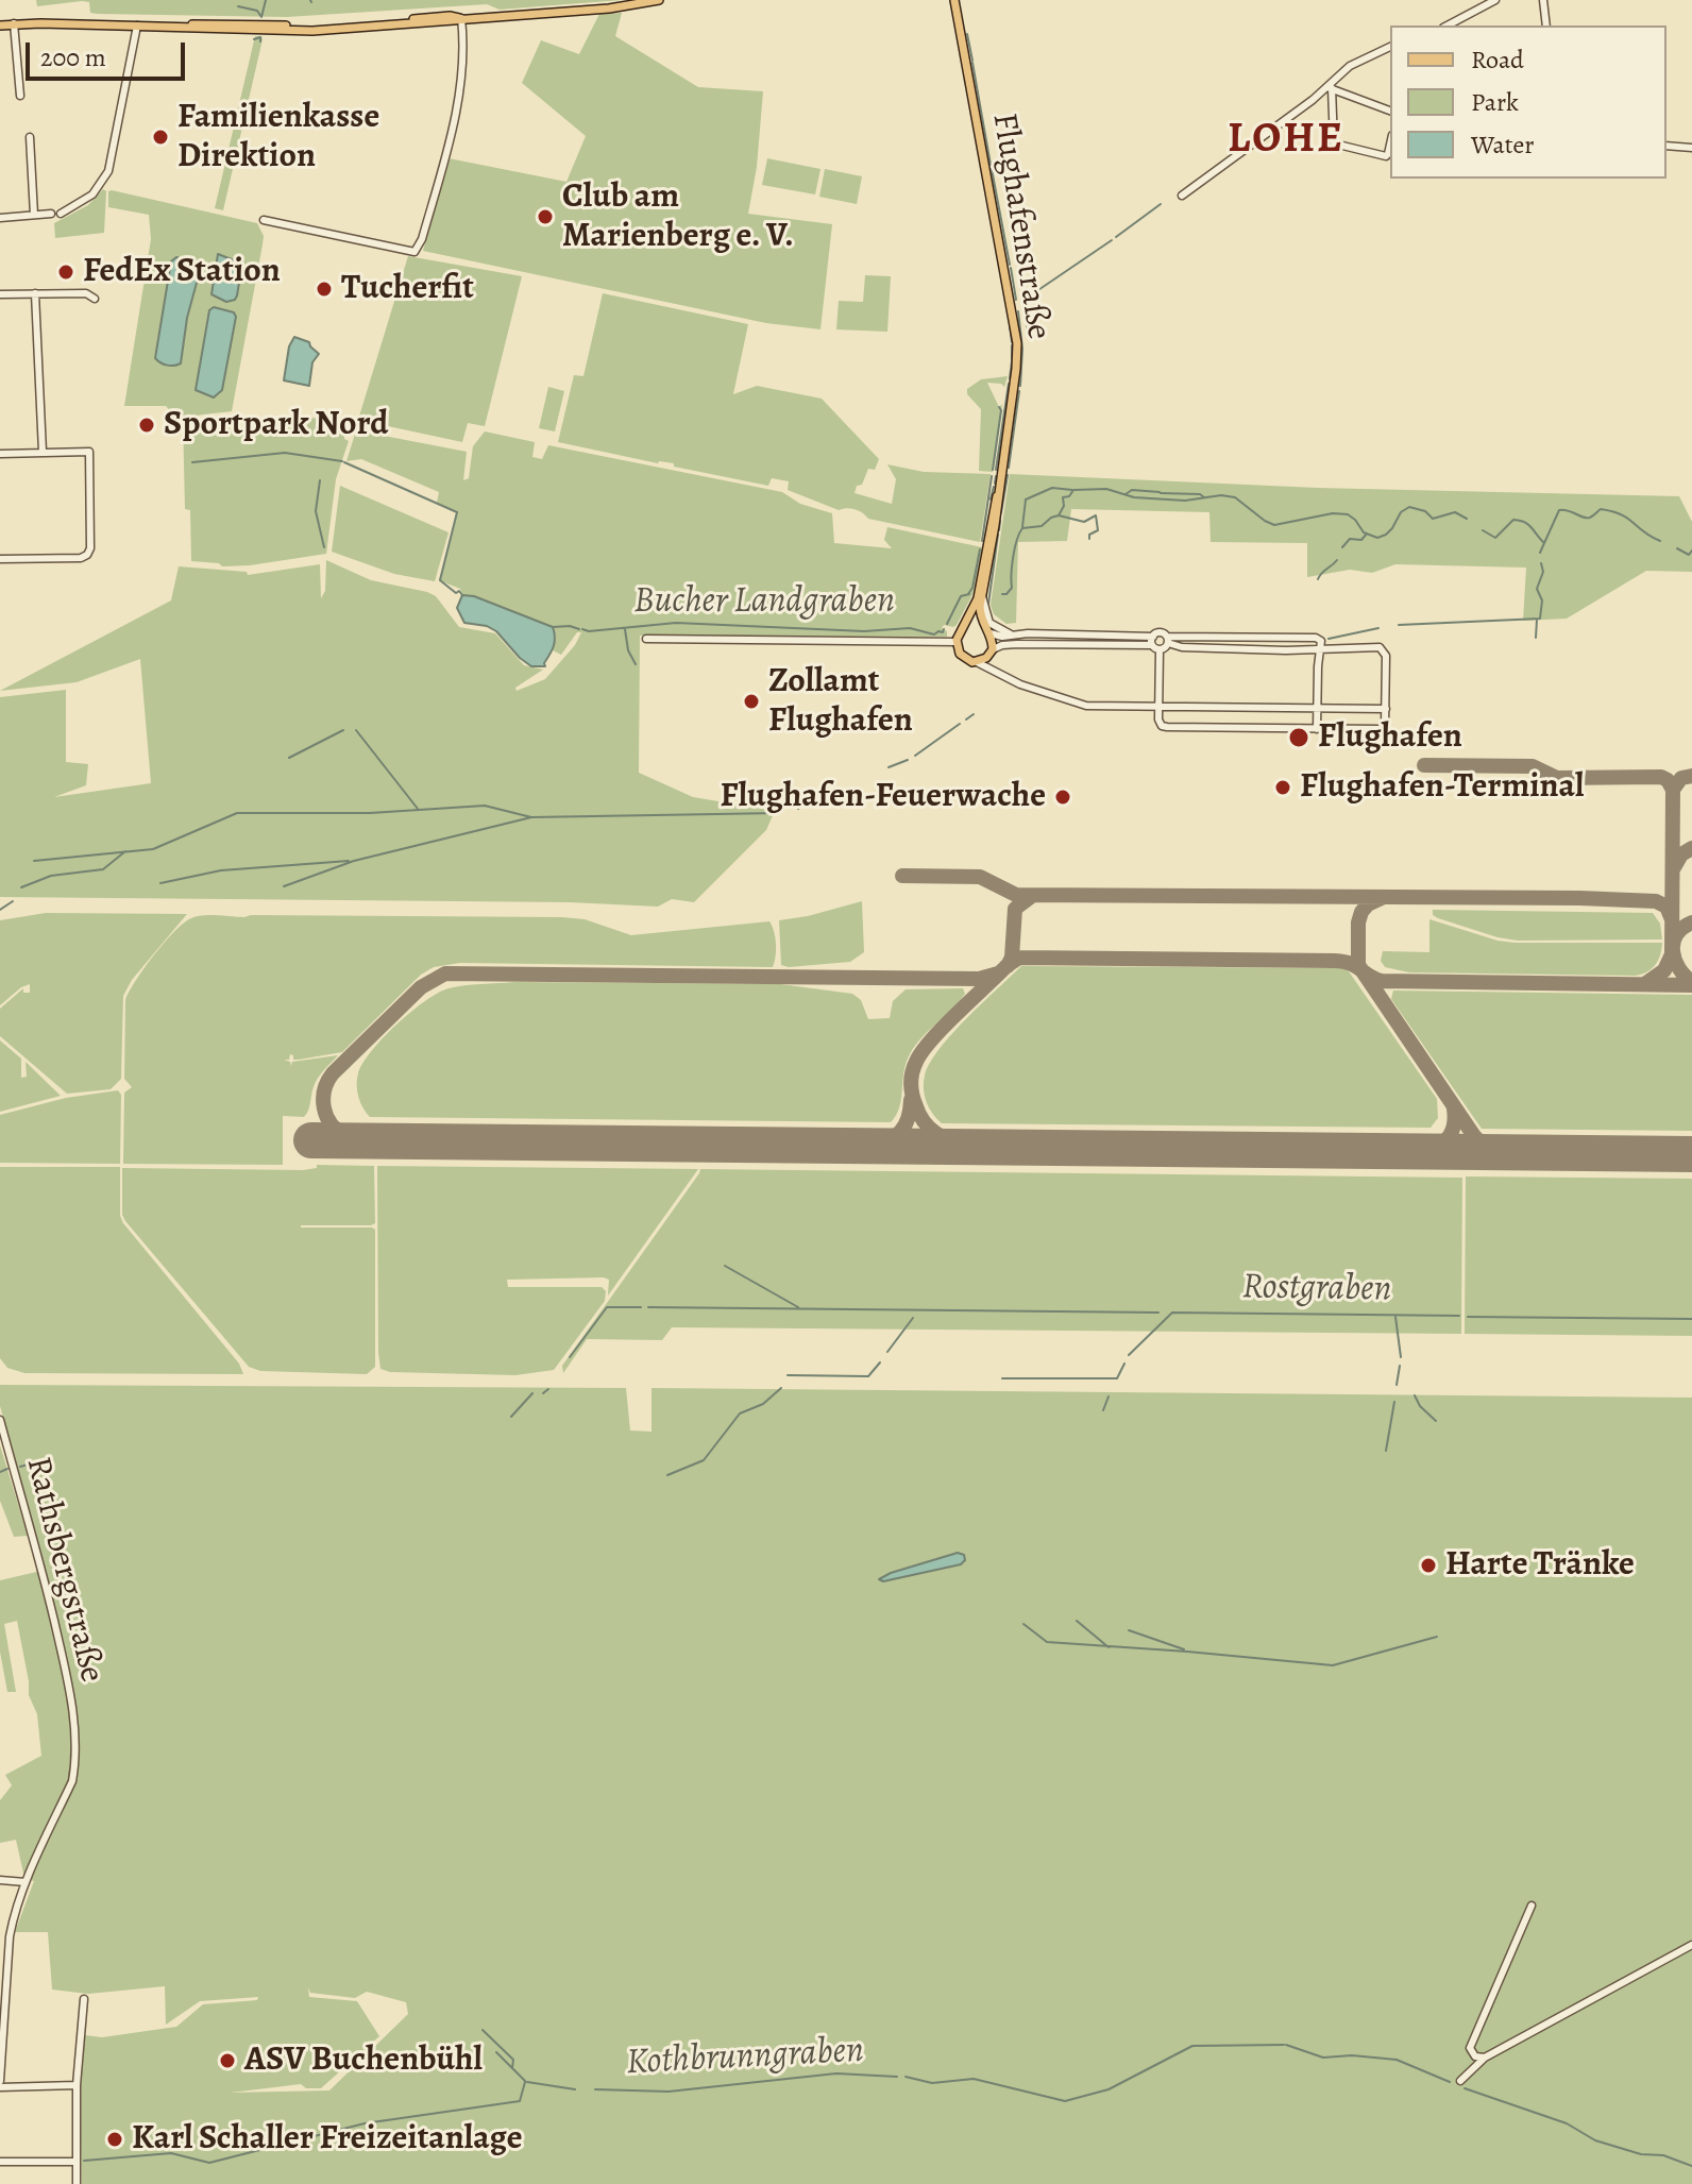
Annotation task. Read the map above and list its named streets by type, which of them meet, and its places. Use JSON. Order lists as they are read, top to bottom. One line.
{"streets":{"main road":["Flughafenstraße"],"street":["Rathsbergstraße"]},"districts":["LOHE"],"water":["Bucher Landgraben","Rostgraben","Kothbrunngraben"],"places":["Familienkasse Direktion","Club am Marienberg e. V.","FedEx Station","Tucherfit","Sportpark Nord","Zollamt Flughafen","Flughafen","Flughafen-Terminal","Flughafen-Feuerwache","Harte Tränke","ASV Buchenbühl","Karl Schaller Freizeitanlage"],"legend":["Road","Park","Water"],"scale_bar":"200 m"}
